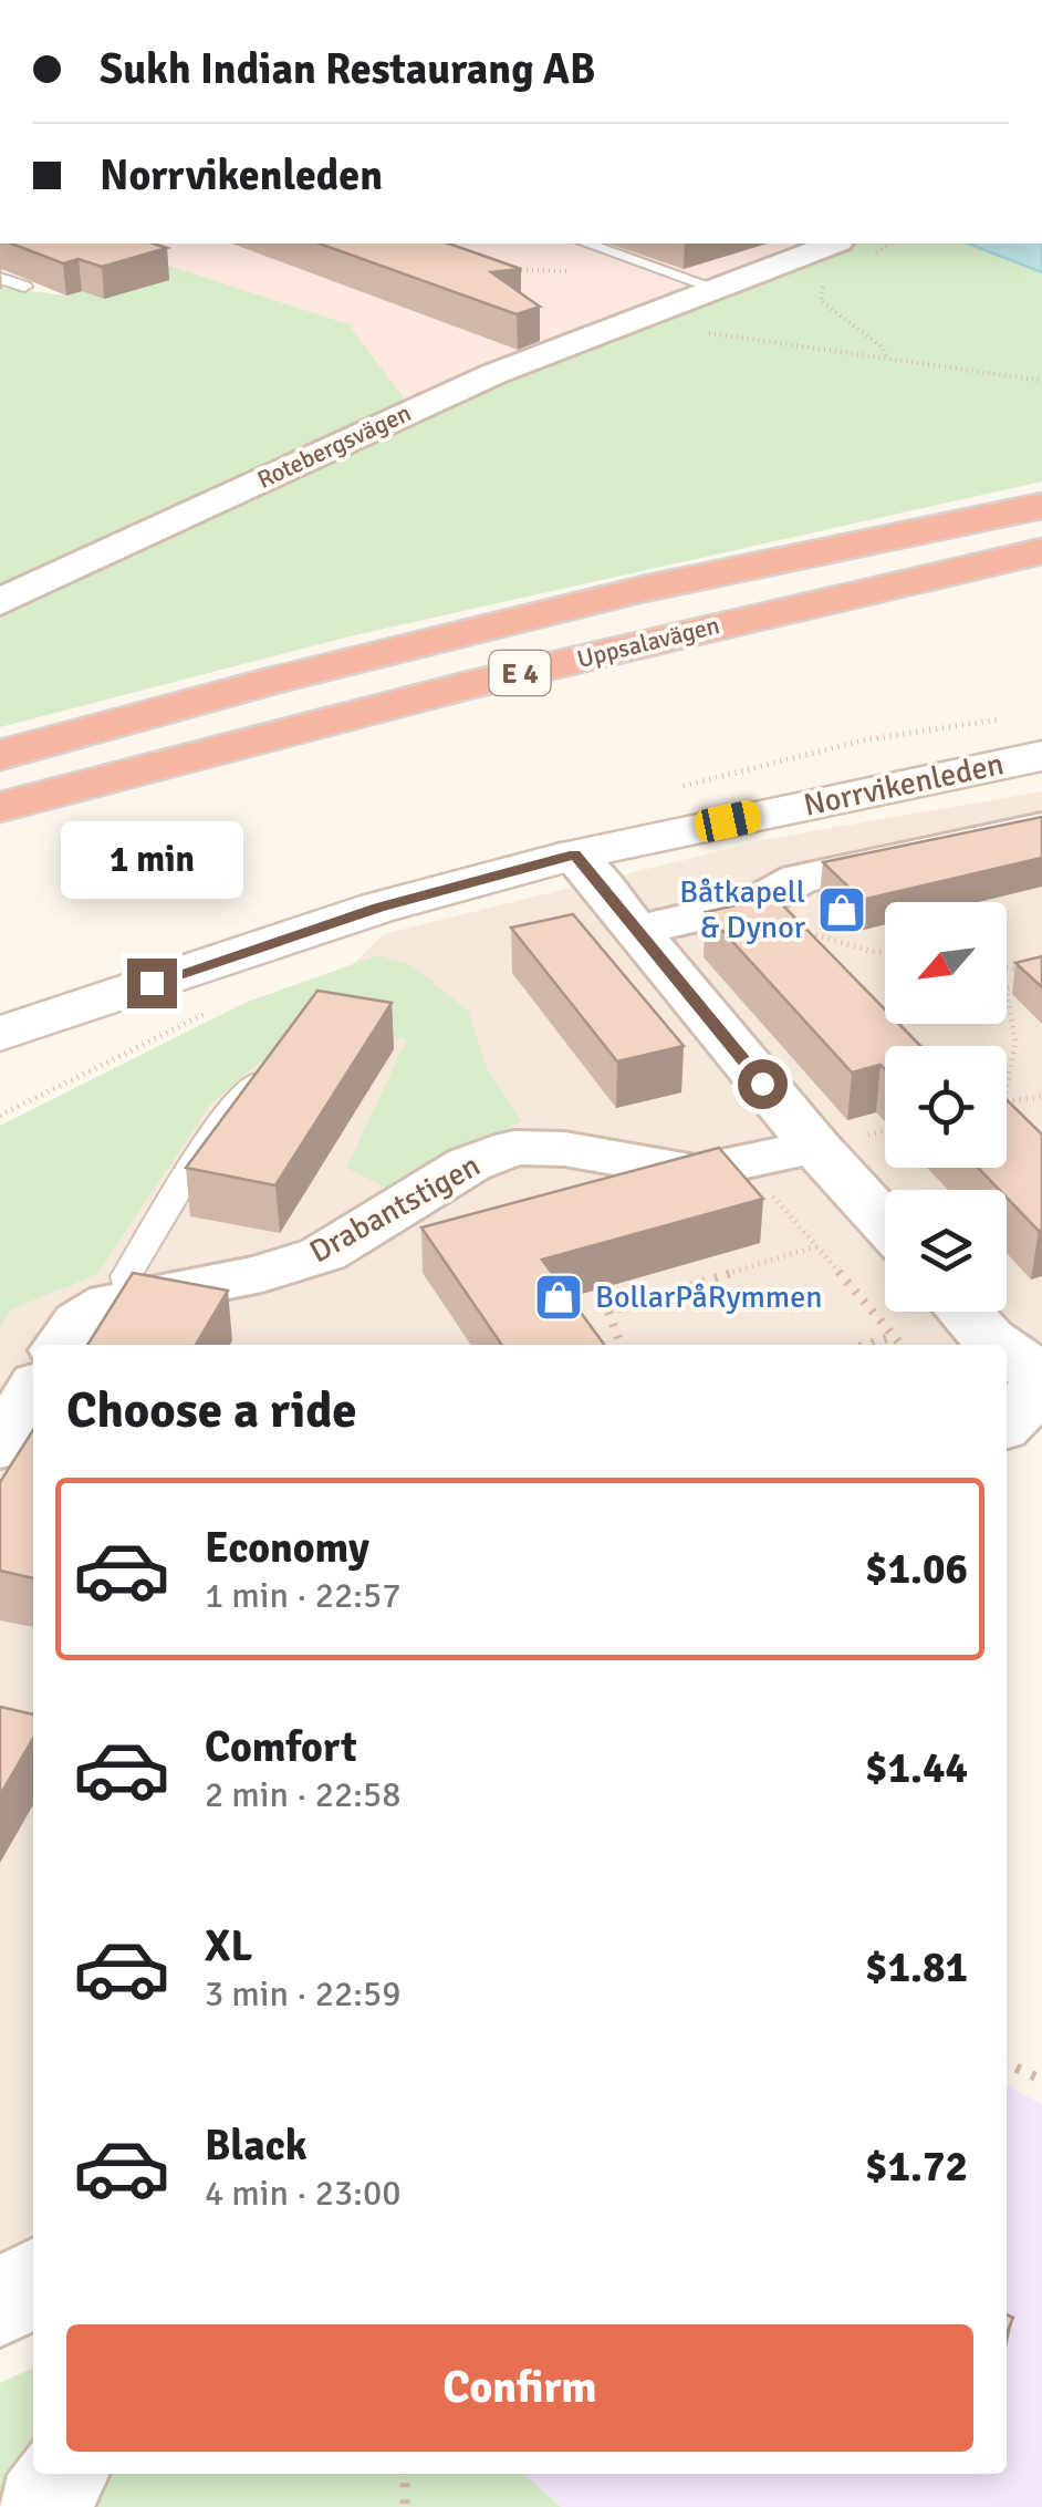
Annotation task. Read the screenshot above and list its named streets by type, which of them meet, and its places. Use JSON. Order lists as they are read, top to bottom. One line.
{"streets":{"highway":["Uppsalavägen","E 4"],"main road":["Norrvikenleden"],"street":["Rotebergsvägen","Drabantstigen"]},"places":{"shop":["Båtkapell & Dynor","BollarPåRymmen"]},"north":"bottom left","page":{"banner":["Sukh Indian Restaurang AB","Norrvikenleden"],"bubble":"1 min","heading":"Choose a ride","list":[{"name":"Economy","note":"1 min · 22:57","value":"$1.06"},{"name":"Comfort","note":"2 min · 22:58","value":"$1.44"},{"name":"XL","note":"3 min · 22:59","value":"$1.81"},{"name":"Black","note":"4 min · 23:00","value":"$1.72"}],"buttons":"Confirm"}}
